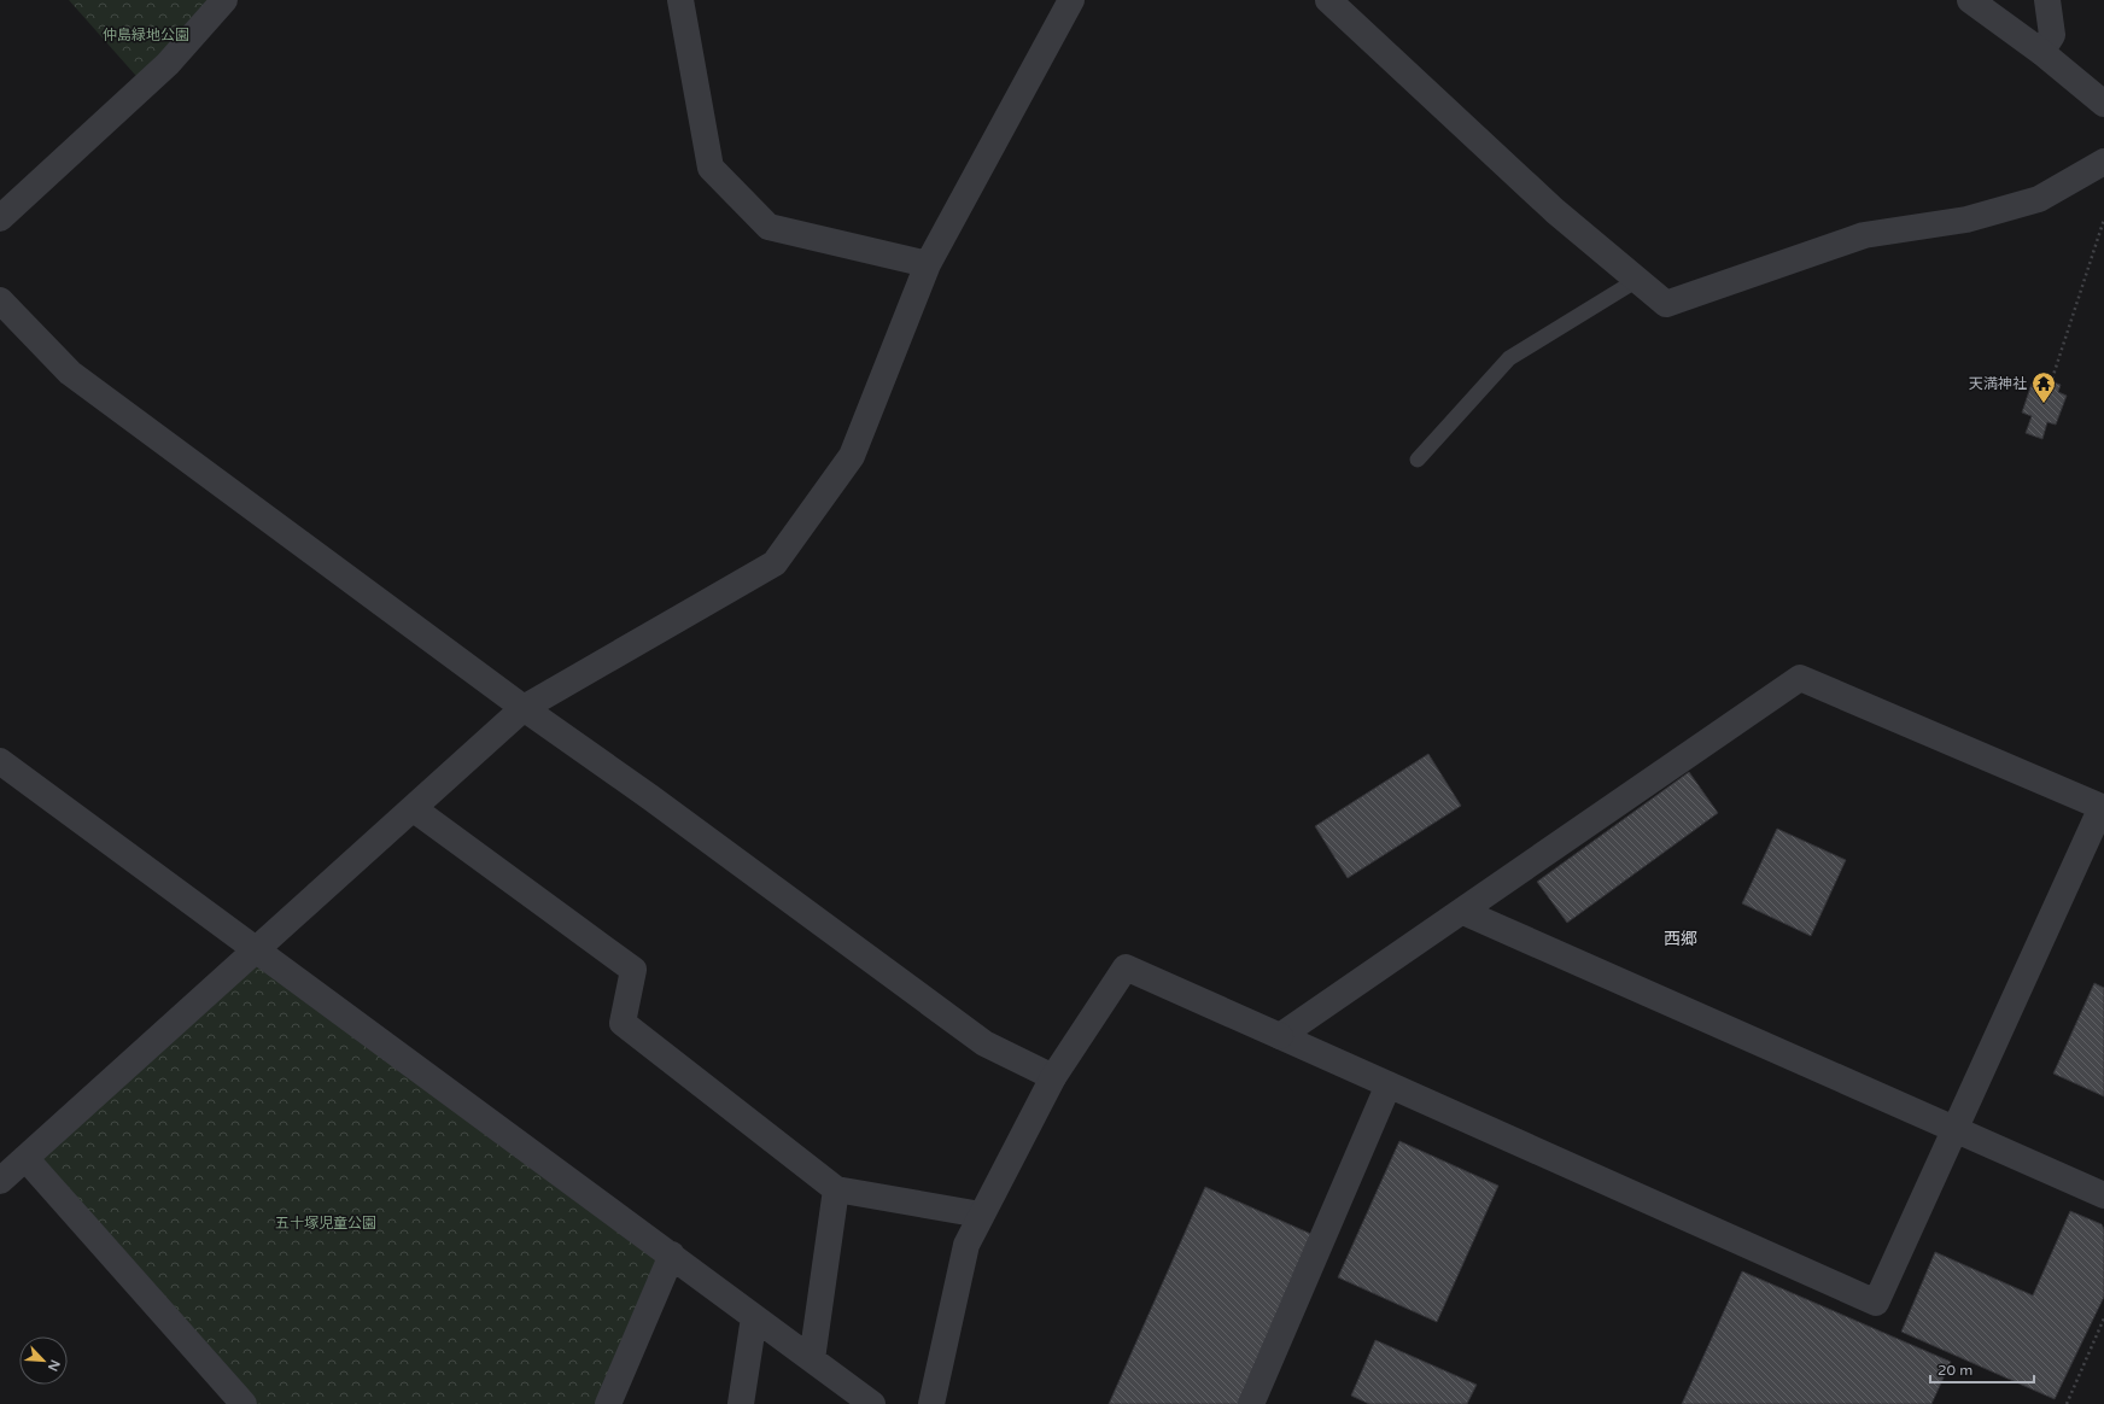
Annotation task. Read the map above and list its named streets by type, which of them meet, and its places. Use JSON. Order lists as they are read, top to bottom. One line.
{"districts":["西郷"],"parks":["仲島緑地公園","五十塚児童公園"],"places":{"temple":["天満神社"]},"scale_bar":"20 m","north":"bottom right"}
